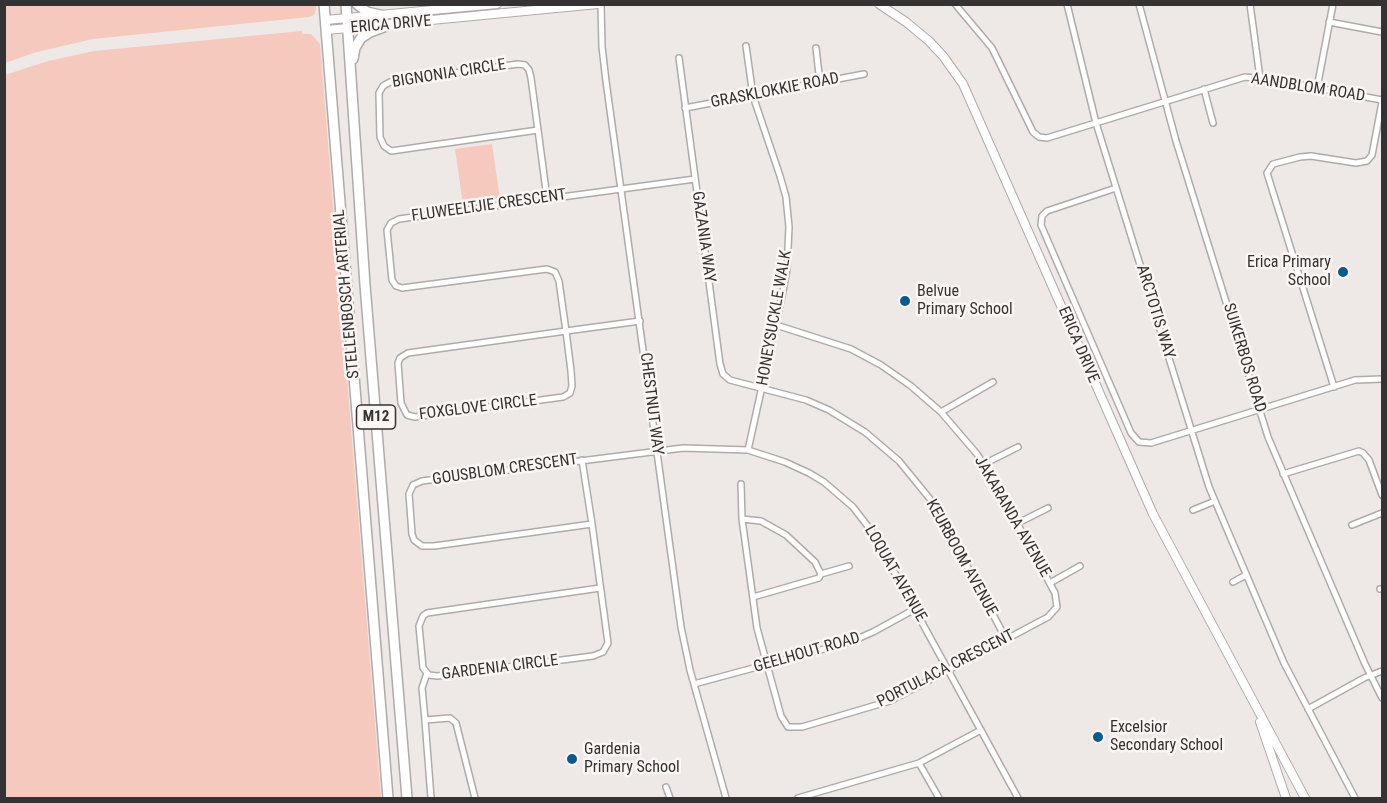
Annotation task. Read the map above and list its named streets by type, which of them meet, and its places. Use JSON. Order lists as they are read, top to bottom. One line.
{"streets":{"main road":["ERICA DRIVE","STELLENBOSCH ARTERIAL","M12"],"street":["BIGNONIA CIRCLE","AANDBLOM ROAD","GRASKLOKKIE ROAD","FLUWEELTJIE CRESCENT","GAZANIA WAY","ARCTOTIS WAY","HONEYSUCKLE WALK","SUIKERBOS ROAD","CHESTNUT WAY","FOXGLOVE CIRCLE","GOUSBLOM CRESCENT","JAKARANDA AVENUE","KEURBOOM AVENUE","LOQUAT AVENUE","GEELHOUT ROAD","GARDENIA CIRCLE","PORTULACA CRESCENT"]},"crossings":[["ERICA DRIVE","STELLENBOSCH ARTERIAL"],["ERICA DRIVE","CHESTNUT WAY"],["BIGNONIA CIRCLE","FLUWEELTJIE CRESCENT"],["AANDBLOM ROAD","ARCTOTIS WAY"],["AANDBLOM ROAD","SUIKERBOS ROAD"],["GRASKLOKKIE ROAD","GAZANIA WAY"],["GRASKLOKKIE ROAD","HONEYSUCKLE WALK"],["FLUWEELTJIE CRESCENT","GAZANIA WAY"],["FLUWEELTJIE CRESCENT","CHESTNUT WAY"],["FLUWEELTJIE CRESCENT","FOXGLOVE CIRCLE"],["GAZANIA WAY","HONEYSUCKLE WALK"],["GAZANIA WAY","KEURBOOM AVENUE"],["HONEYSUCKLE WALK","JAKARANDA AVENUE"],["HONEYSUCKLE WALK","KEURBOOM AVENUE"],["HONEYSUCKLE WALK","LOQUAT AVENUE"],["CHESTNUT WAY","FOXGLOVE CIRCLE"],["CHESTNUT WAY","GOUSBLOM CRESCENT"],["CHESTNUT WAY","LOQUAT AVENUE"],["CHESTNUT WAY","GEELHOUT ROAD"],["GOUSBLOM CRESCENT","LOQUAT AVENUE"],["GOUSBLOM CRESCENT","GARDENIA CIRCLE"],["JAKARANDA AVENUE","PORTULACA CRESCENT"],["KEURBOOM AVENUE","PORTULACA CRESCENT"],["LOQUAT AVENUE","GEELHOUT ROAD"],["LOQUAT AVENUE","PORTULACA CRESCENT"],["GEELHOUT ROAD","PORTULACA CRESCENT"]],"places":["Erica Primary School","Belvue Primary School","Excelsior Secondary School","Gardenia Primary School"]}
